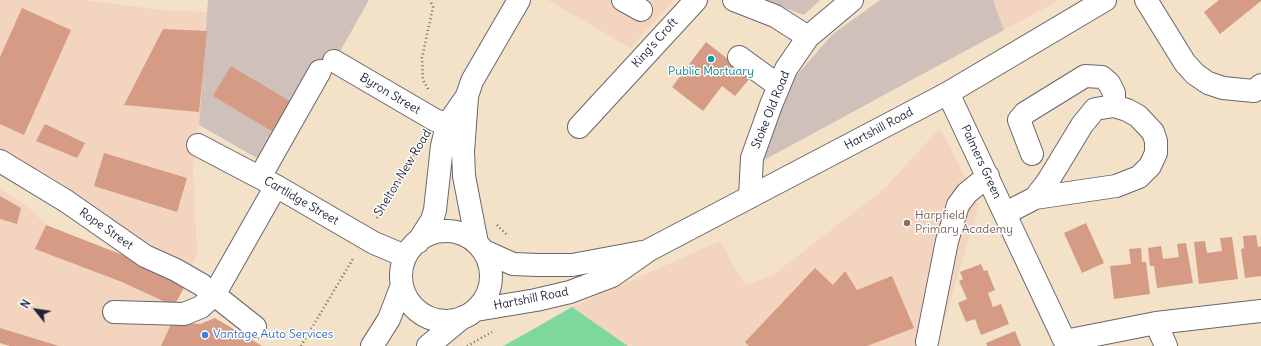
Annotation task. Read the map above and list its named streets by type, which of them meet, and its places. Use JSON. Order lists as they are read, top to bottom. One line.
{"streets":{"main road":["King's Croft","Byron Street","Stoke Old Road","Hartshill Road","Palmers Green","Shelton New Road","Cartlidge Street","Rope Street"]},"crossings":[["Byron Street","Shelton New Road"],["Byron Street","Cartlidge Street"],["Stoke Old Road","Hartshill Road"],["Hartshill Road","Palmers Green"],["Hartshill Road","Shelton New Road"],["Hartshill Road","Cartlidge Street"],["Shelton New Road","Cartlidge Street"]],"places":["Public Mortuary","Harpfield Primary Academy","Vantage Auto Services"],"north":"top left"}
